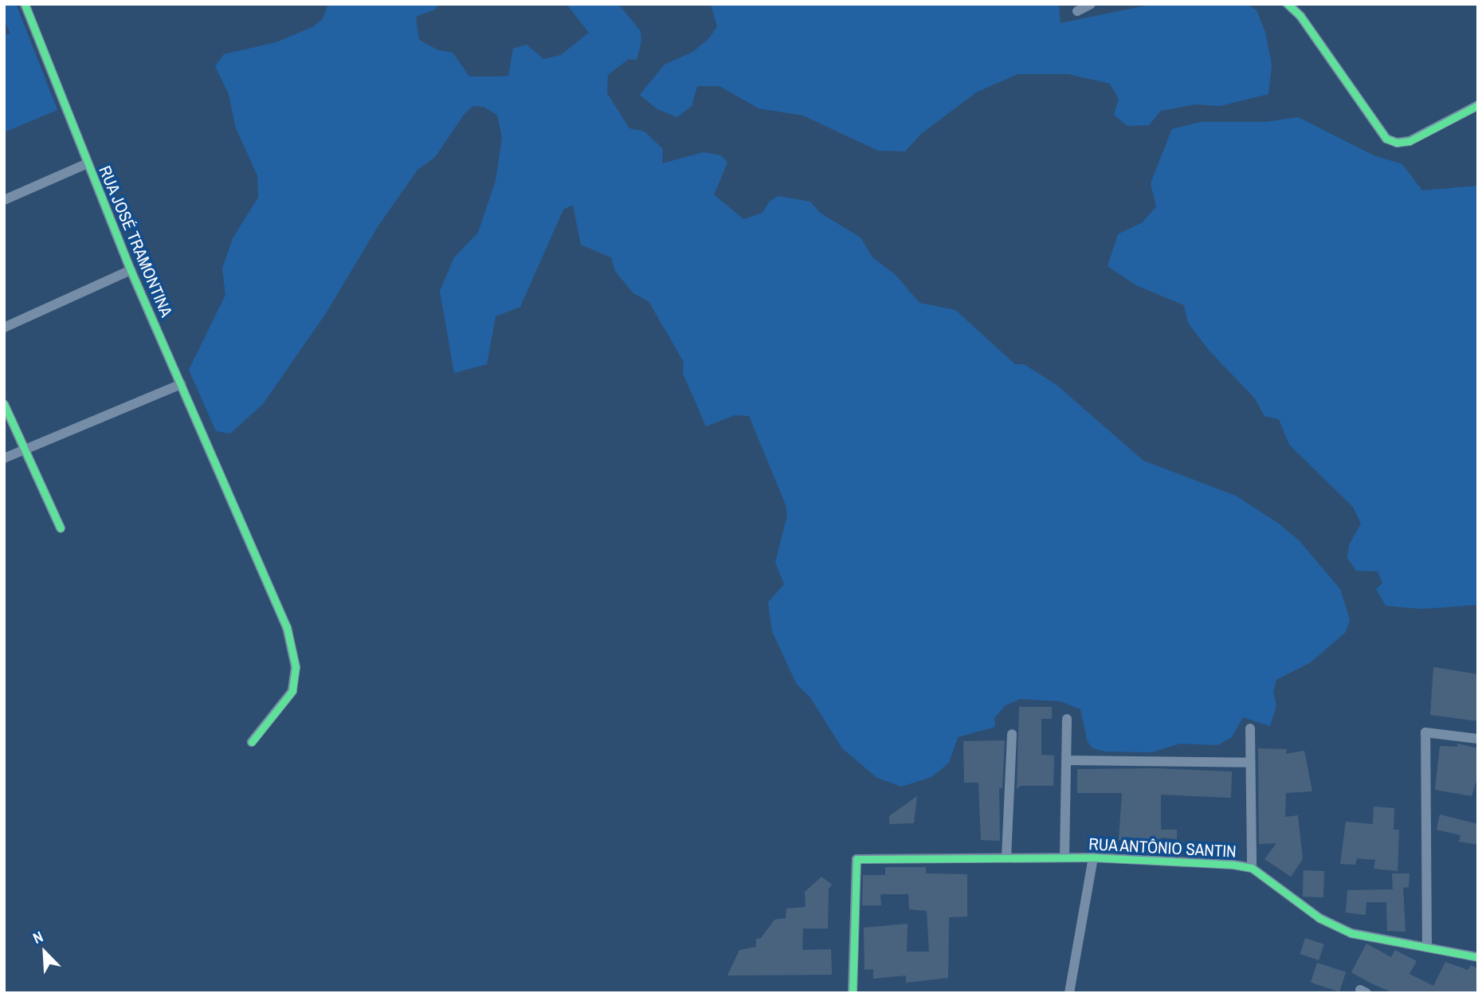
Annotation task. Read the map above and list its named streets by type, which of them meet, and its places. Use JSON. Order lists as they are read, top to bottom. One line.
{"streets":{"street":["RUA JOSÉ TRAMONTINA","RUA ANTÔNIO SANTIN"]},"north":"top left"}
